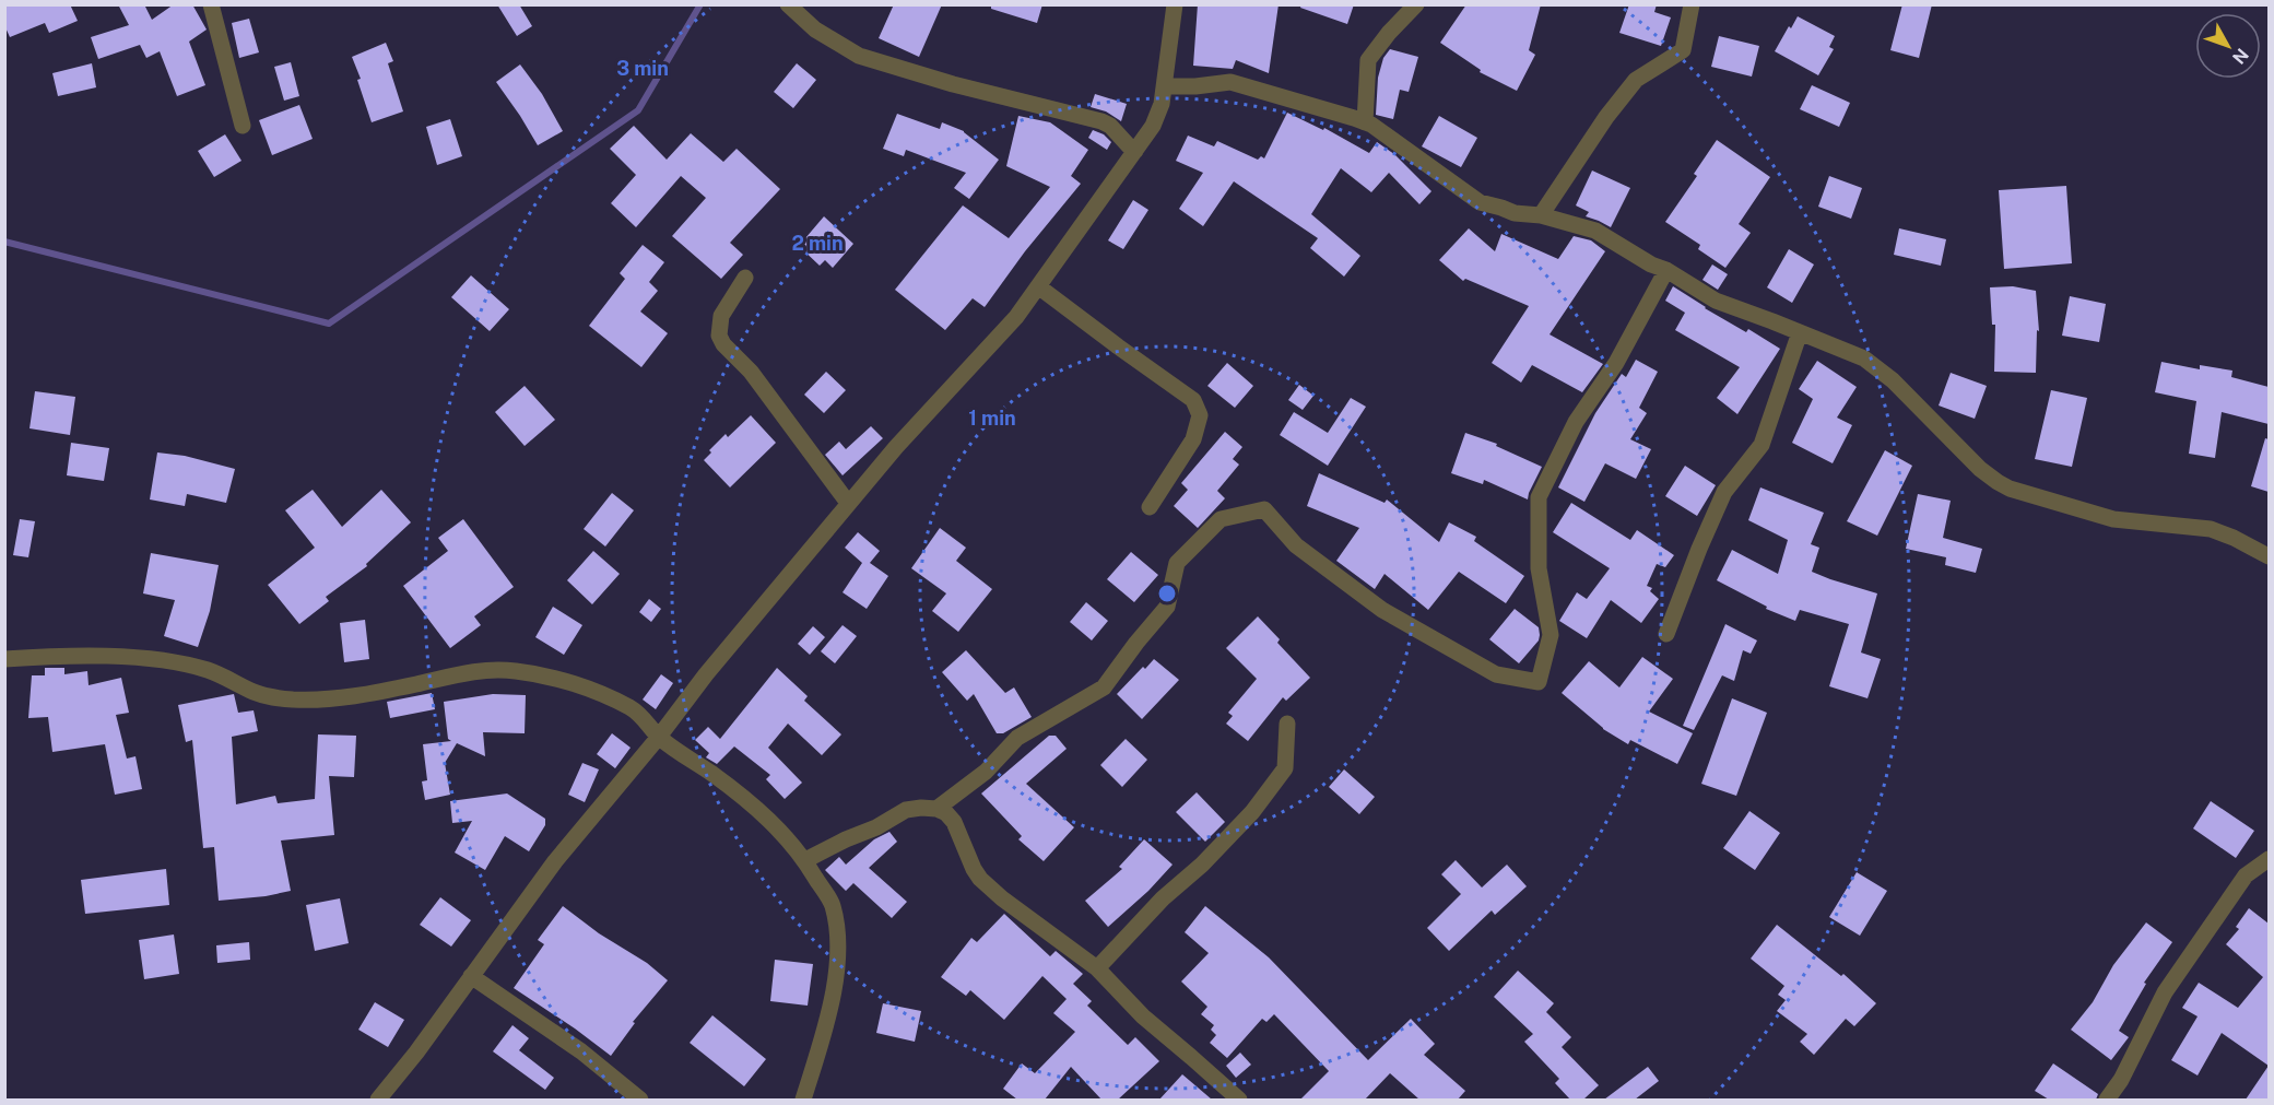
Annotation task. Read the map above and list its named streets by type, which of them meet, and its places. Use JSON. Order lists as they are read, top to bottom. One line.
{"north":"bottom right","rings":["3 min","2 min","1 min"]}
